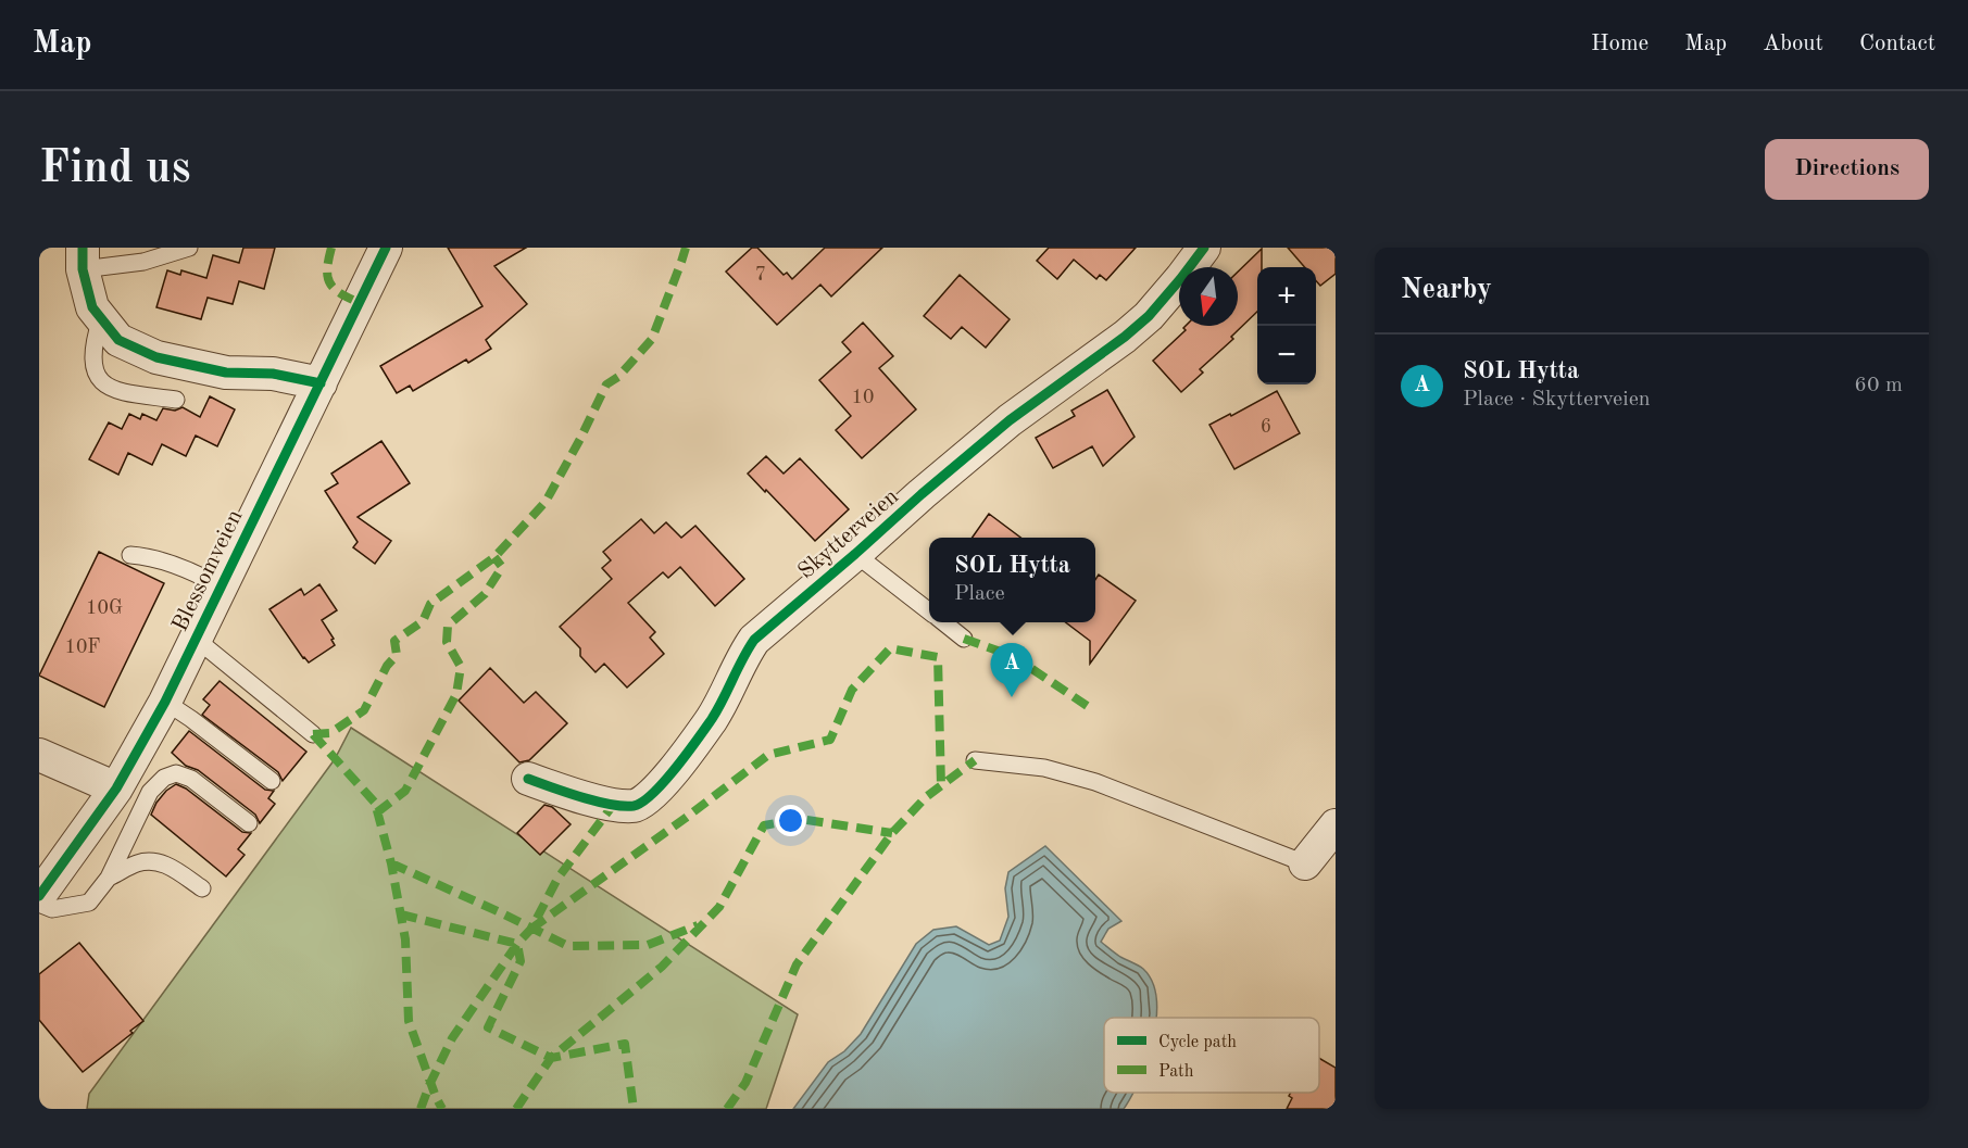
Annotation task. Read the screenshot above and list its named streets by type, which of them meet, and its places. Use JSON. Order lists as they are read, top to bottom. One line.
{"streets":{"street":["Skytterveien","Blessomveien"]},"house_numbers":["7","10","6","10G","10F"],"legend":["Cycle path","Path"],"north":"bottom","page":{"header":"Map","nav":["Home","Map","About","Contact"],"buttons":"Directions","title":"Find us","heading":"Nearby","map_buttons":["+","−"],"list":[{"mark":"A","name":"SOL Hytta","note":"Place · Skytterveien","value":"60 m"}],"popup":["SOL Hytta","Place"],"pins":"A"}}
